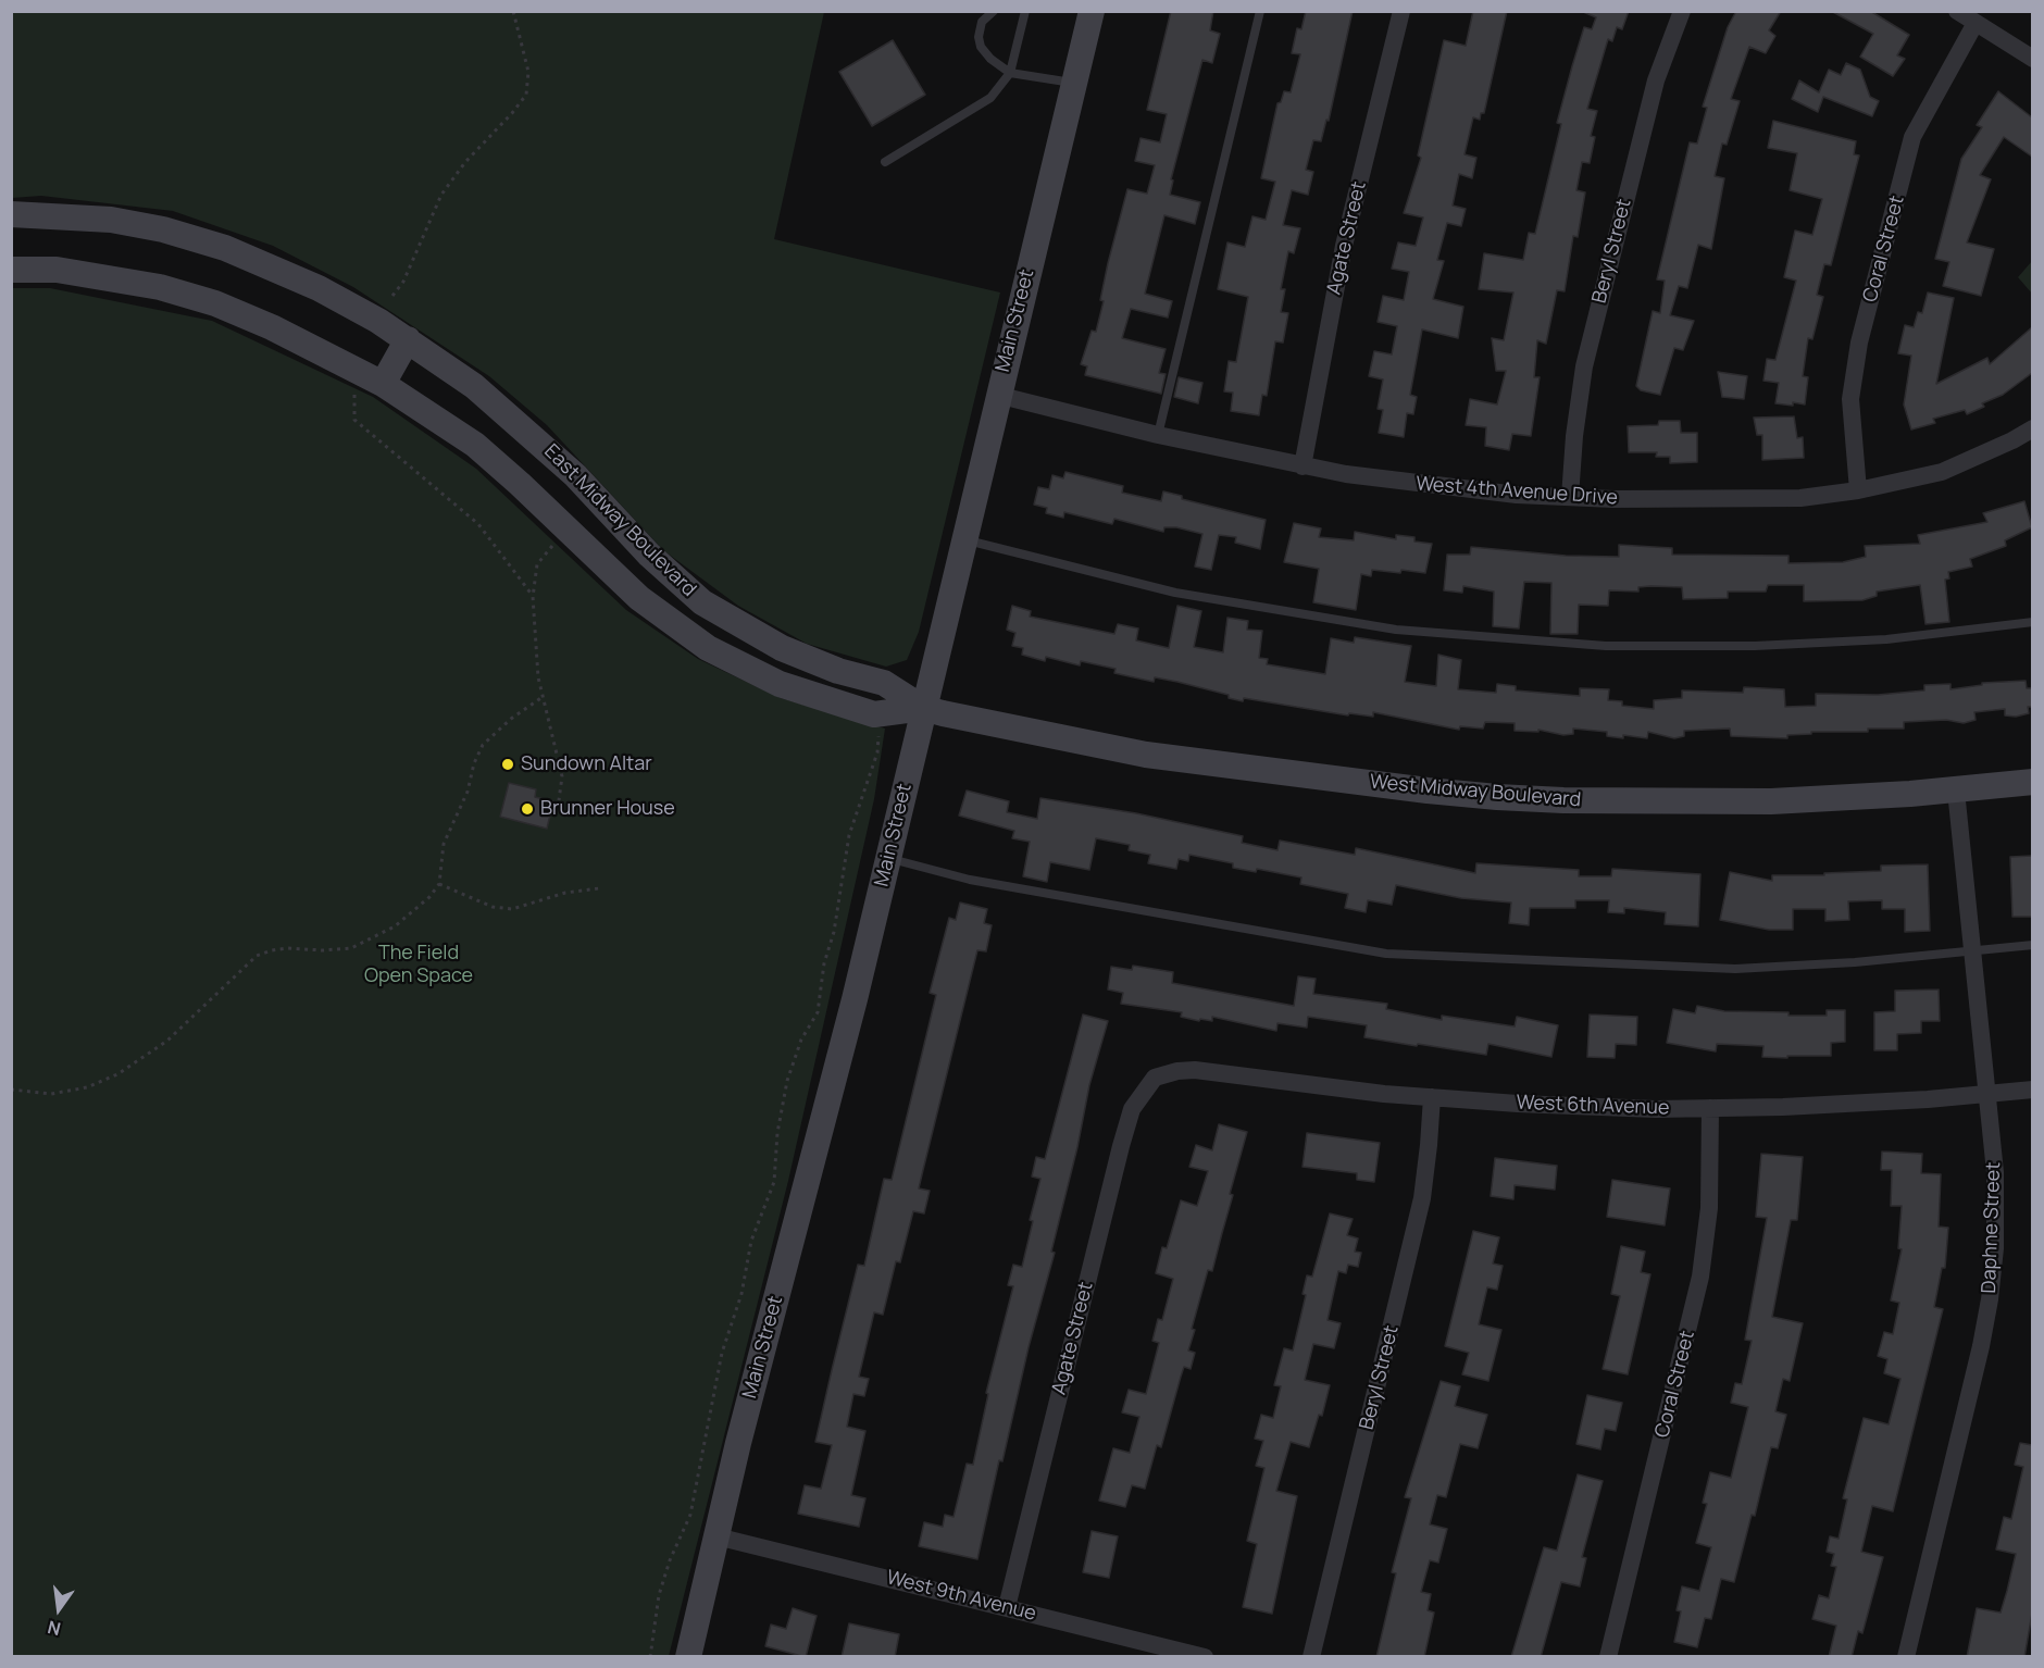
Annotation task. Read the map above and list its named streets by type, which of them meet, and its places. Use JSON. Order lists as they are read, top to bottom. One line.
{"streets":{"main road":["Main Street","East Midway Boulevard","West Midway Boulevard"],"street":["Agate Street","Coral Street","Beryl Street","West 4th Avenue Drive","West 6th Avenue","Daphne Street","West 9th Avenue"]},"crossings":[["Agate Street","West 4th Avenue Drive"],["Agate Street","West 6th Avenue"],["Agate Street","West 9th Avenue"],["Coral Street","West 4th Avenue Drive"],["Coral Street","West 6th Avenue"],["Beryl Street","West 4th Avenue Drive"],["Beryl Street","West 6th Avenue"],["Main Street","West 4th Avenue Drive"],["Main Street","East Midway Boulevard"],["Main Street","West Midway Boulevard"],["Main Street","West 9th Avenue"],["East Midway Boulevard","West Midway Boulevard"],["West Midway Boulevard","Daphne Street"],["West 6th Avenue","Daphne Street"]],"parks":["The Field Open Space"],"places":["Sundown Altar","Brunner House"],"north":"bottom"}
